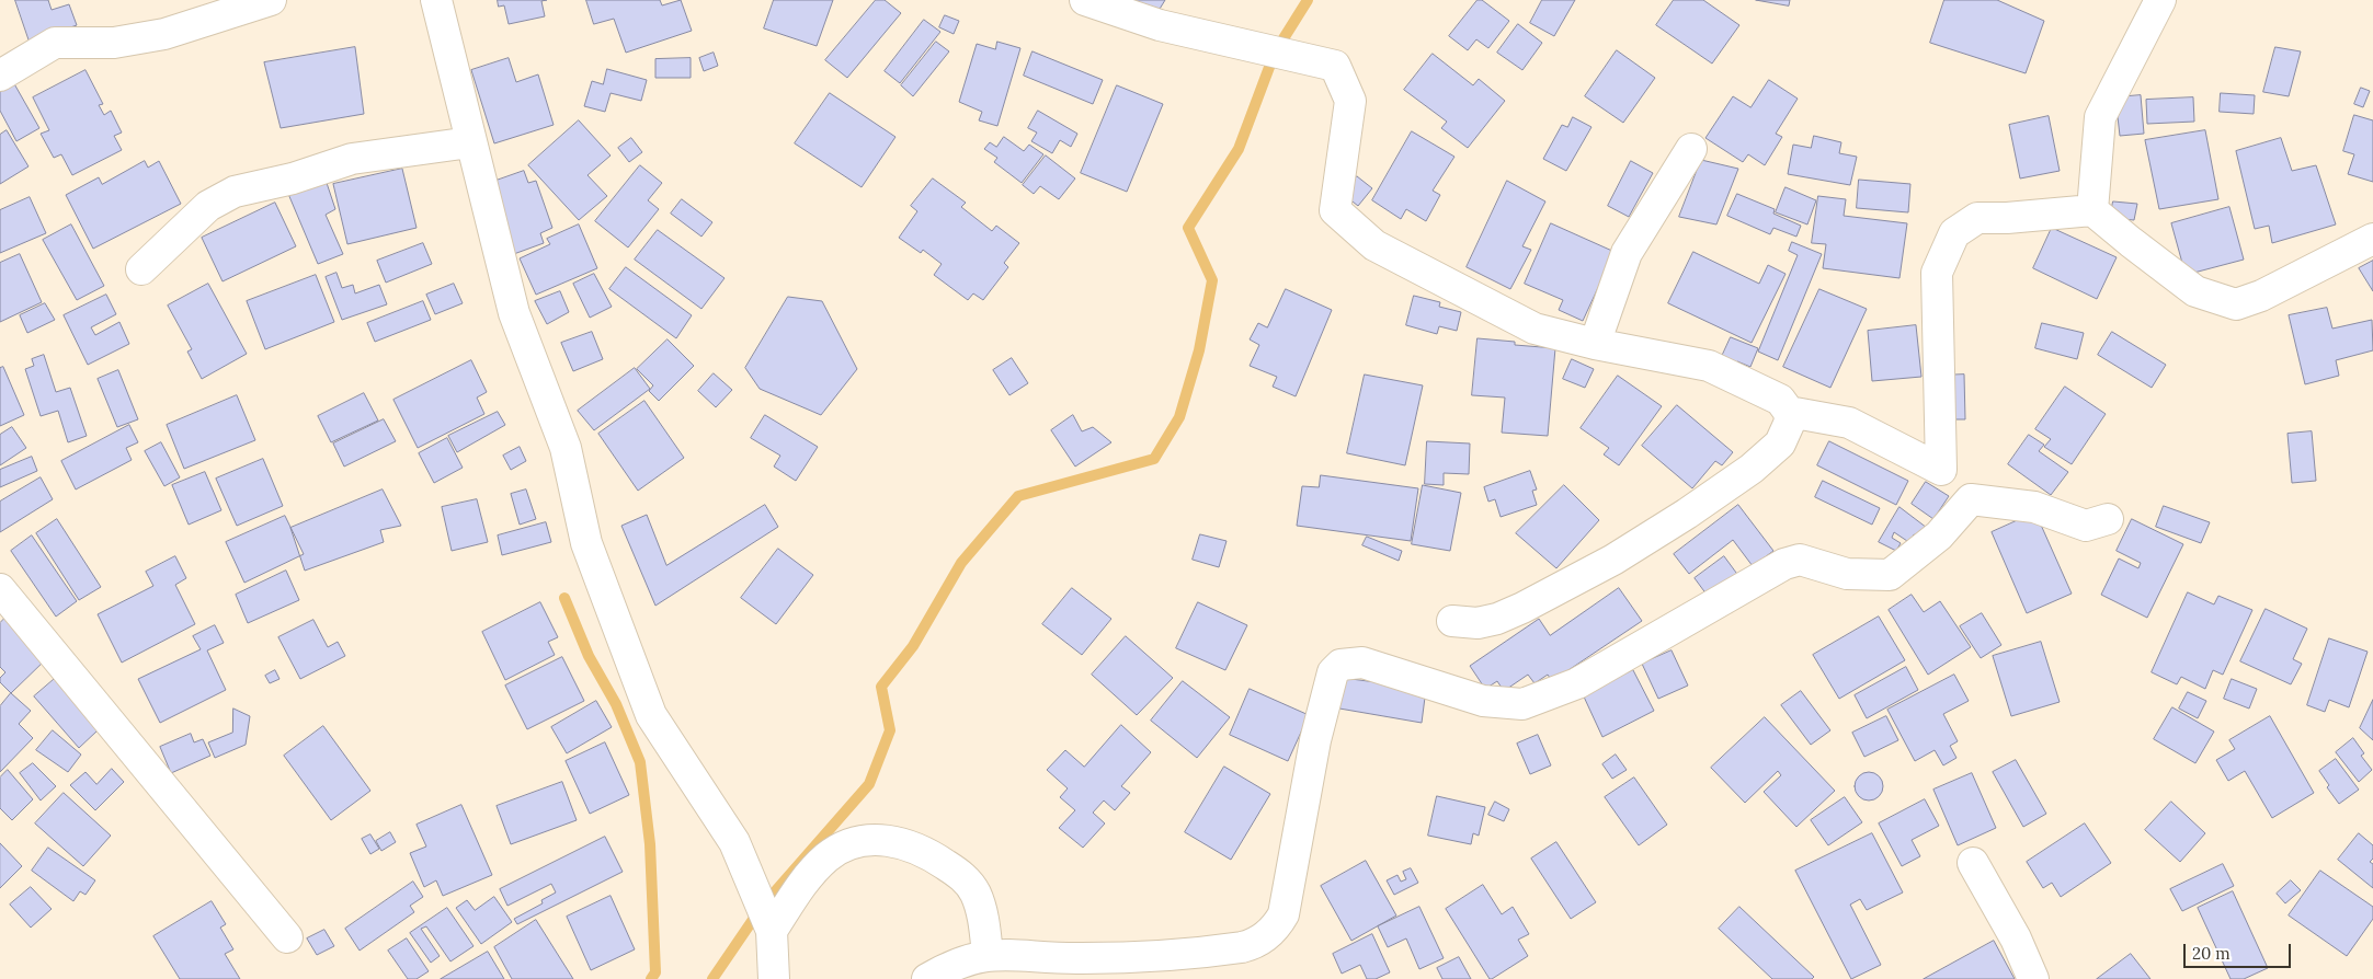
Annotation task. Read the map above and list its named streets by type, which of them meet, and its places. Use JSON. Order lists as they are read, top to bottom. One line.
{"scale_bar":"20 m"}
